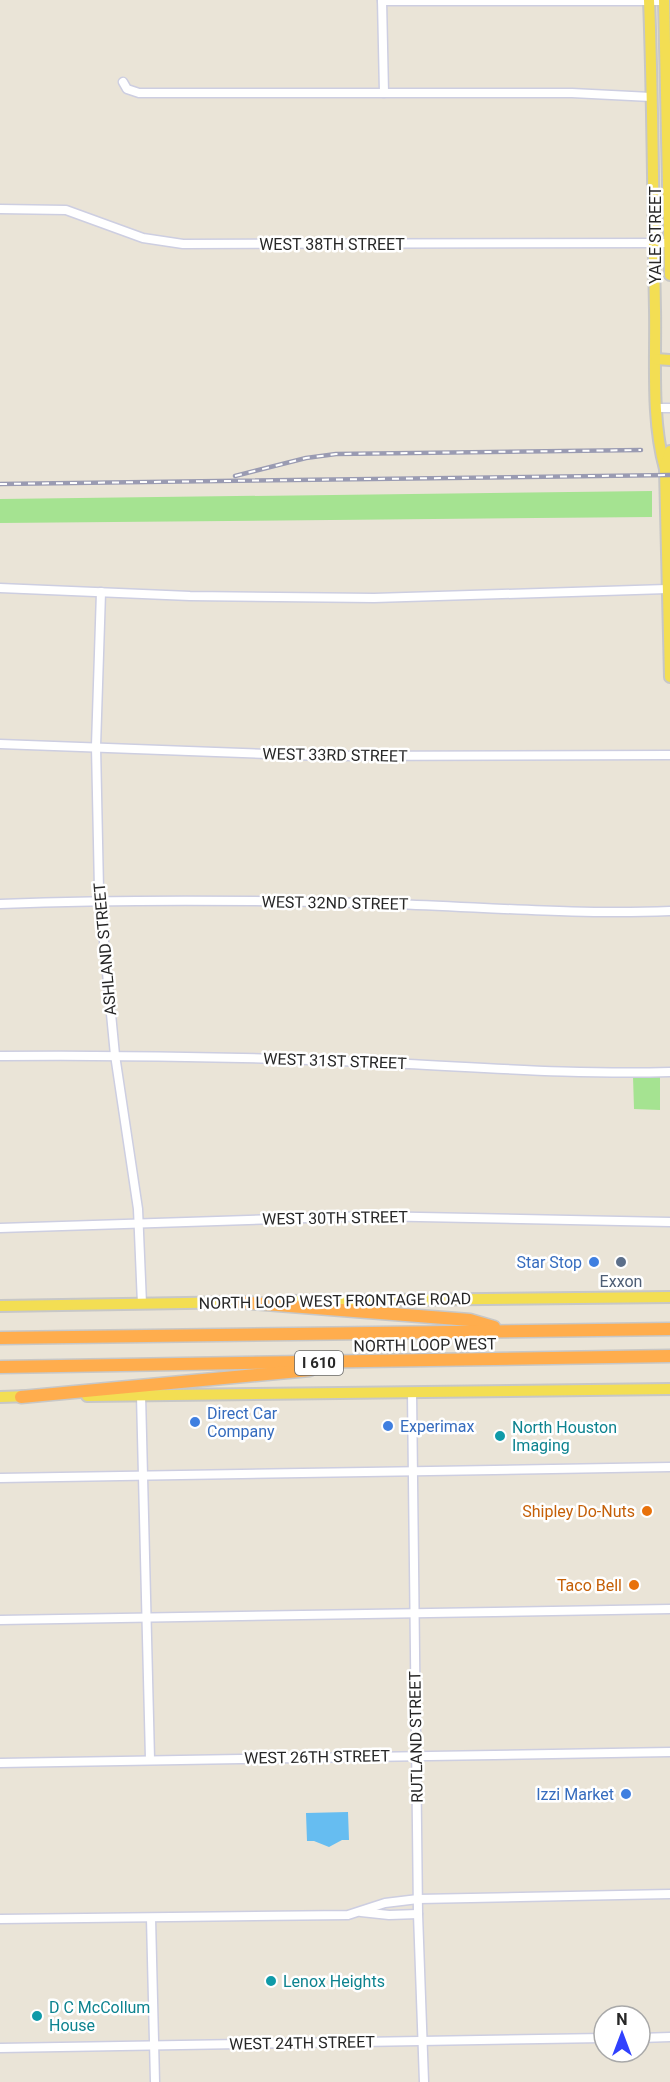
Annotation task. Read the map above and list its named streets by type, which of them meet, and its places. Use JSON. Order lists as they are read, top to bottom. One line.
{"streets":{"highway":["NORTH LOOP WEST","I 610"],"main road":["YALE STREET","NORTH LOOP WEST FRONTAGE ROAD"],"street":["WEST 38TH STREET","WEST 33RD STREET","WEST 32ND STREET","ASHLAND STREET","WEST 31ST STREET","WEST 30TH STREET","RUTLAND STREET","WEST 26TH STREET","WEST 24TH STREET"]},"crossings":[["YALE STREET","WEST 38TH STREET"],["WEST 33RD STREET","ASHLAND STREET"],["WEST 32ND STREET","ASHLAND STREET"],["ASHLAND STREET","WEST 31ST STREET"],["ASHLAND STREET","WEST 30TH STREET"],["ASHLAND STREET","NORTH LOOP WEST FRONTAGE ROAD"],["RUTLAND STREET","WEST 26TH STREET"],["RUTLAND STREET","WEST 24TH STREET"]],"places":["Star Stop","Exxon","Direct Car Company","Experimax","North Houston Imaging","Shipley Do-Nuts","Taco Bell","Izzi Market","Lenox Heights","D C McCollum House"],"north":"top"}
